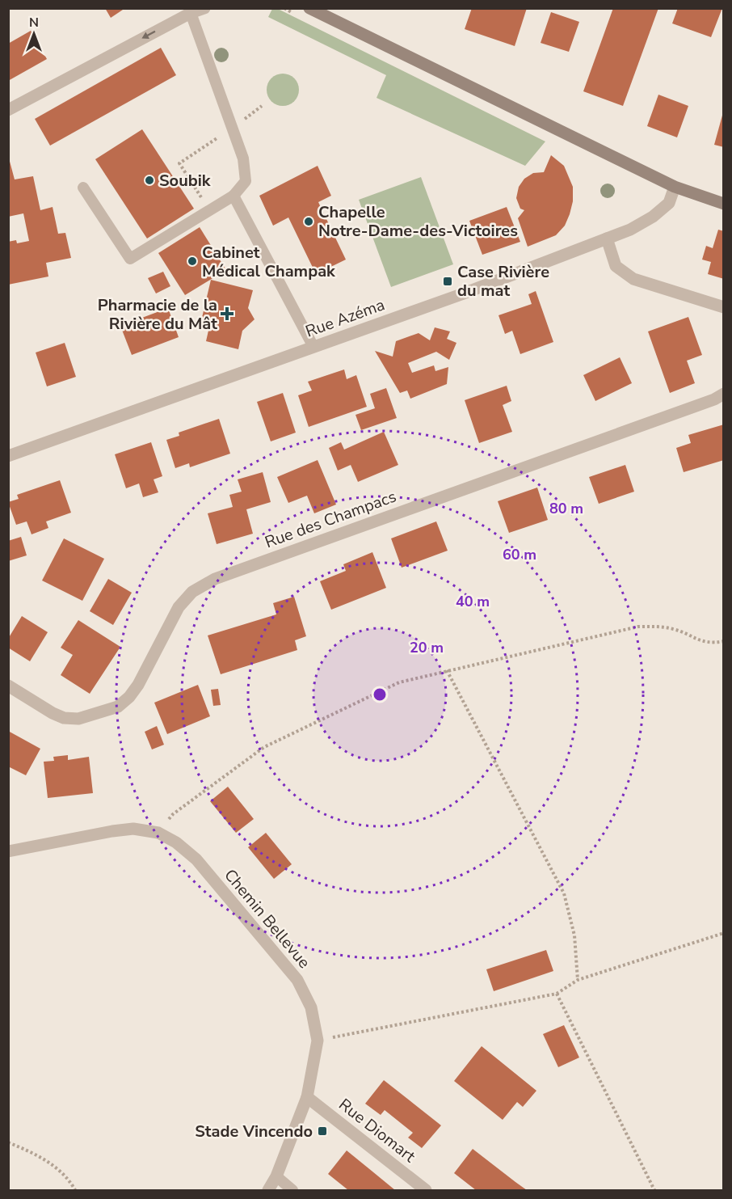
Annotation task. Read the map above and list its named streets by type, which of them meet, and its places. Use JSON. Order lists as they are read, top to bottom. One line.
{"streets":{"street":["Rue Azéma","Rue des Champacs","Chemin Bellevue","Rue Diomart"]},"crossings":[["Chemin Bellevue","Rue Diomart"]],"places":{"other":["Soubik","Chapelle Notre-Dame-des-Victoires","Cabinet Médical Champak"],"transit":["Case Rivière du mat","Stade Vincendo"],"health":["Pharmacie de la Rivière du Mât"]},"north":"top","rings":["80 m","60 m","40 m","20 m"]}
